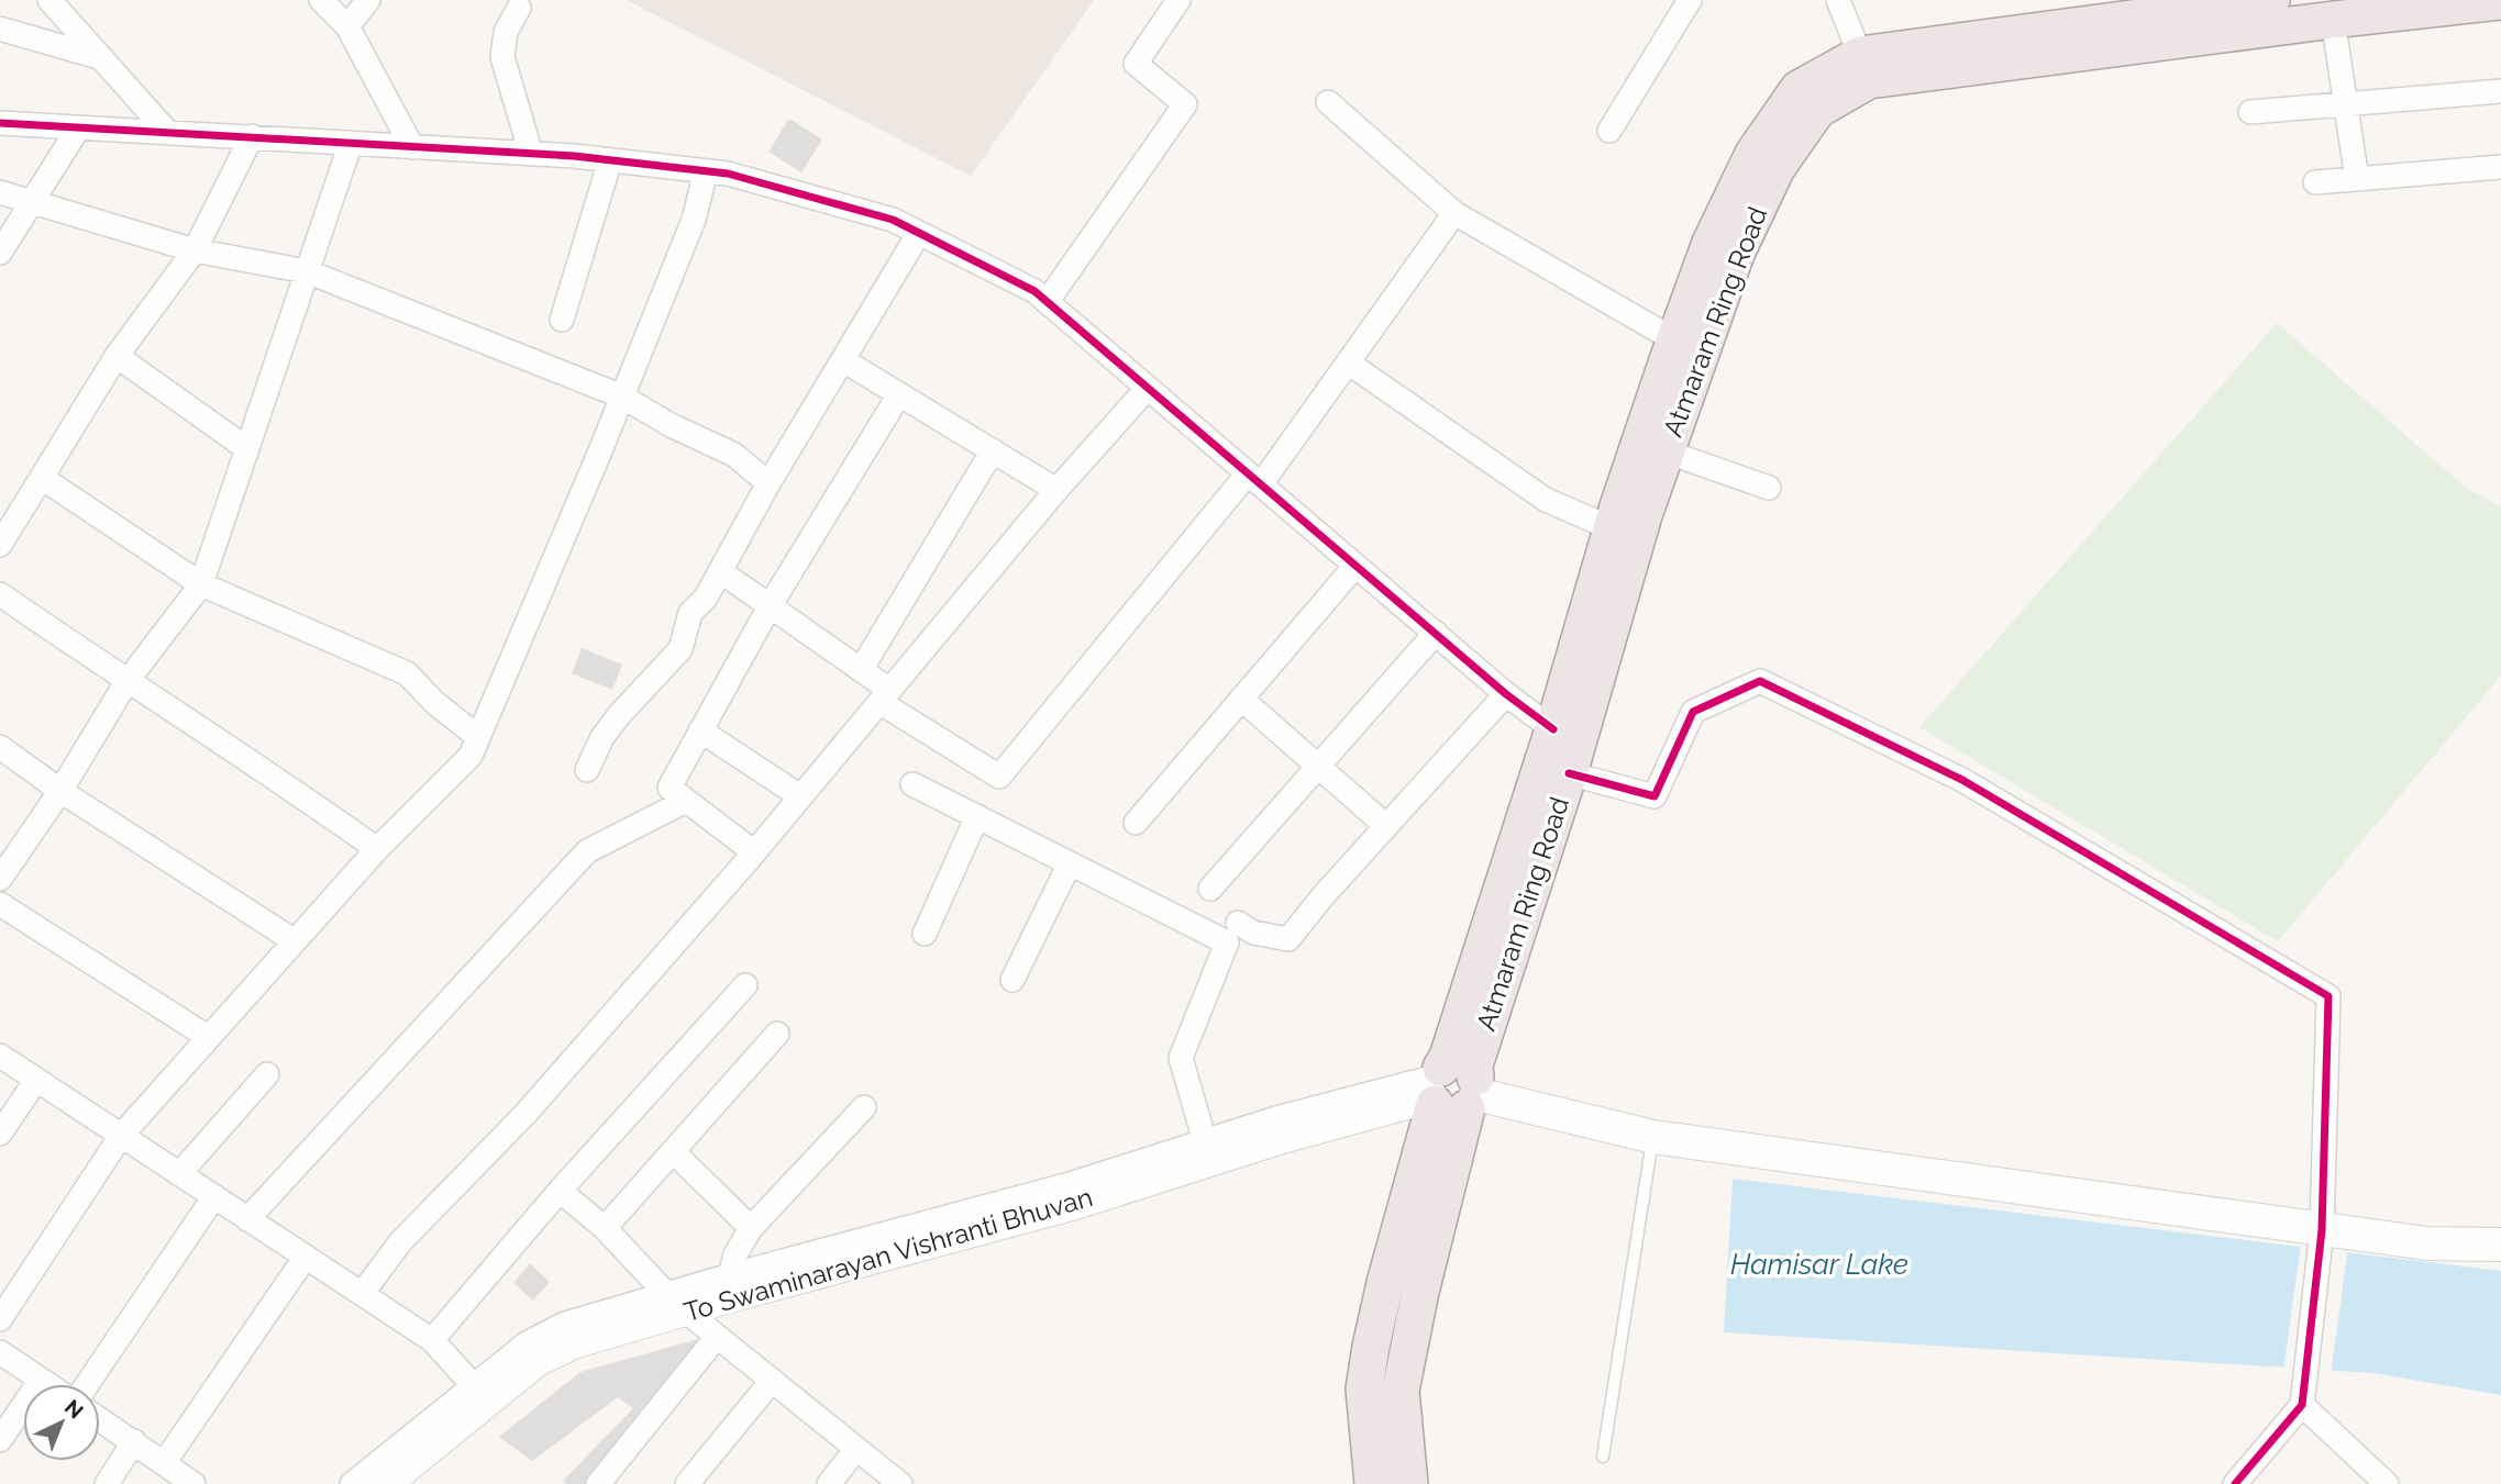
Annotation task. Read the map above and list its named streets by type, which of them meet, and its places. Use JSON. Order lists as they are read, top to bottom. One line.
{"streets":{"main road":["Atmaram Ring Road","To Swaminarayan Vishranti Bhuvan"]},"crossings":[["Atmaram Ring Road","To Swaminarayan Vishranti Bhuvan"]],"water":["Hamisar Lake"],"north":"top right"}
